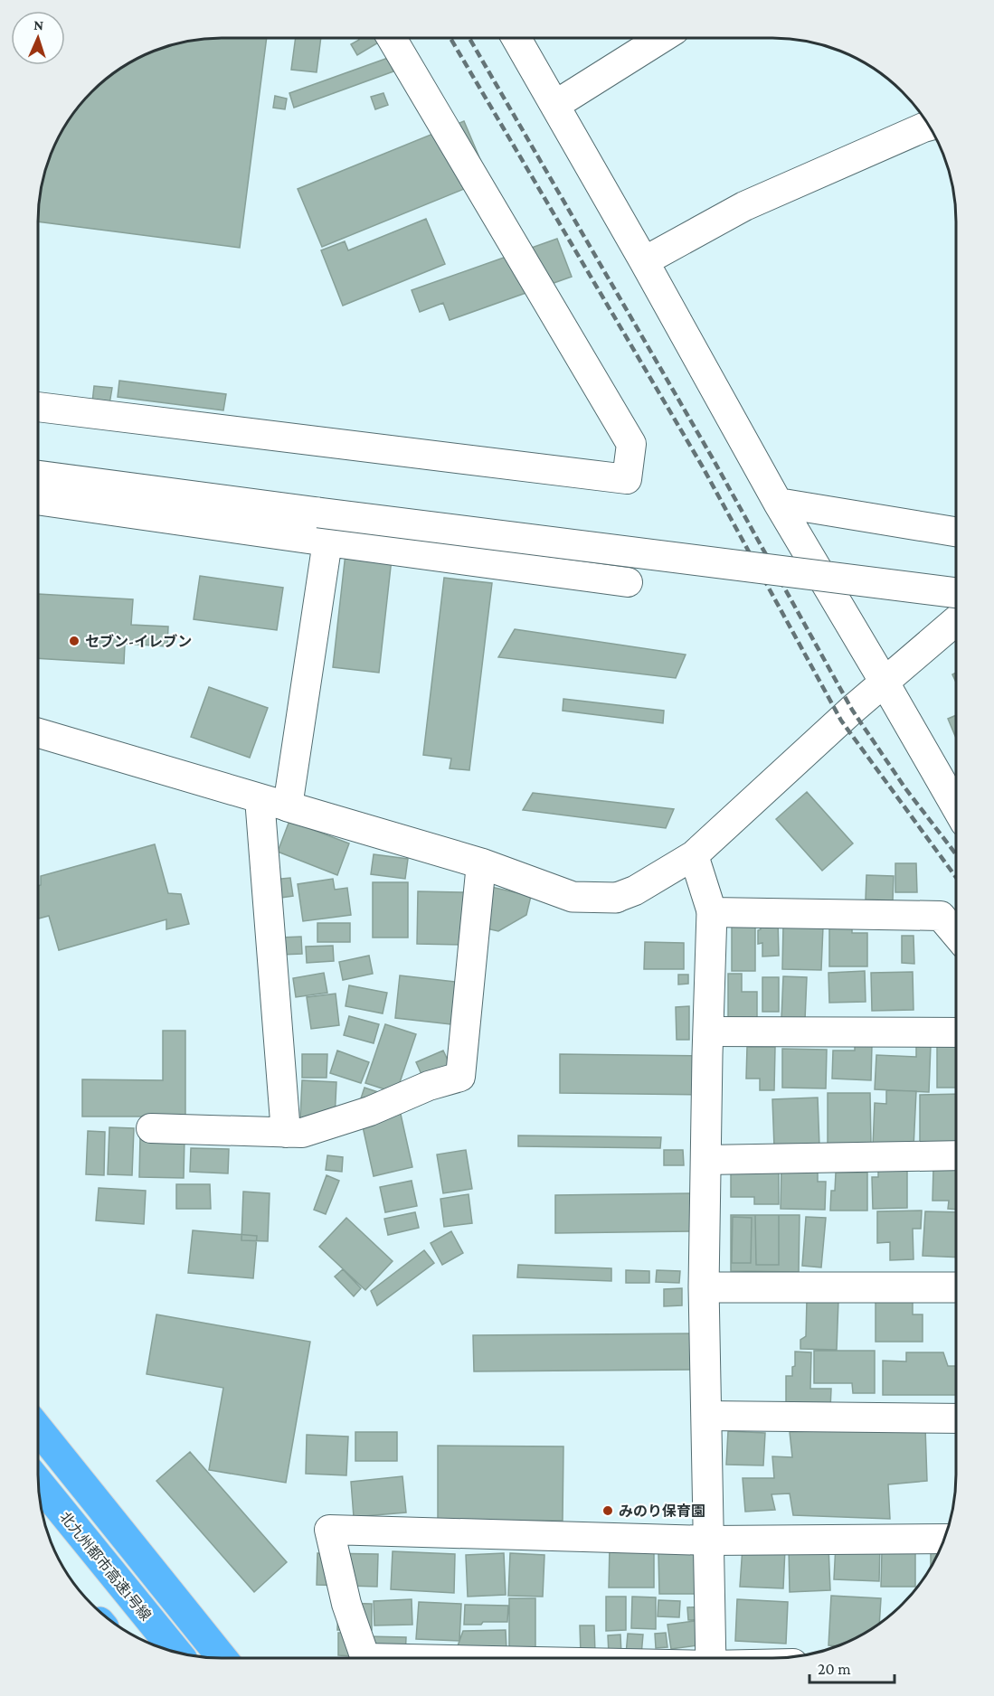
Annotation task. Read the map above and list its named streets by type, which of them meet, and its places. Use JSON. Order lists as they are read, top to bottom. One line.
{"streets":{"highway":["北九州都市高速1号線"]},"places":["セブン-イレブン","みのり保育園"],"scale_bar":"20 m","north":"top"}
